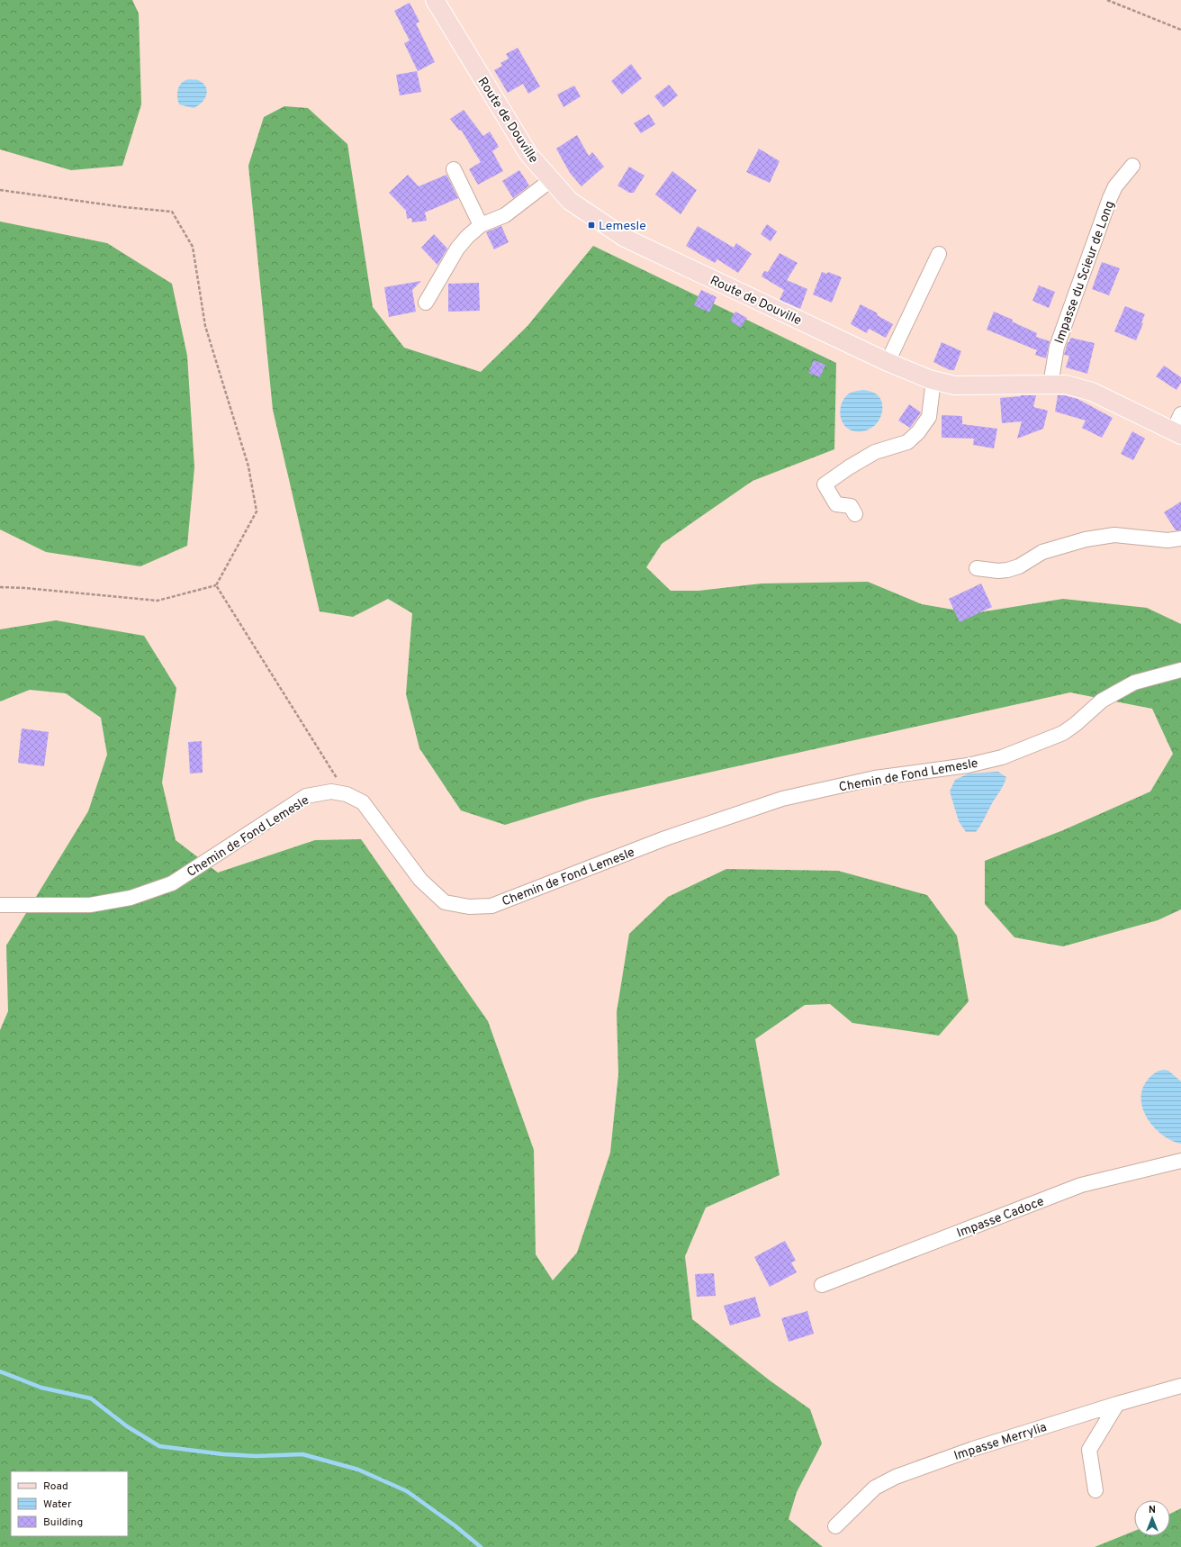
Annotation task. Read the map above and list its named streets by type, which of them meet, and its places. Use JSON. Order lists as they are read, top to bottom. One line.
{"streets":{"main road":["Route de Douville"],"street":["Impasse du Scieur de Long","Chemin de Fond Lemesle","Impasse Cadoce","Impasse Merrylia"]},"crossings":[["Route de Douville","Impasse du Scieur de Long"]],"places":{"transit":["Lemesle"]},"legend":["Road","Water","Building"],"north":"top"}
